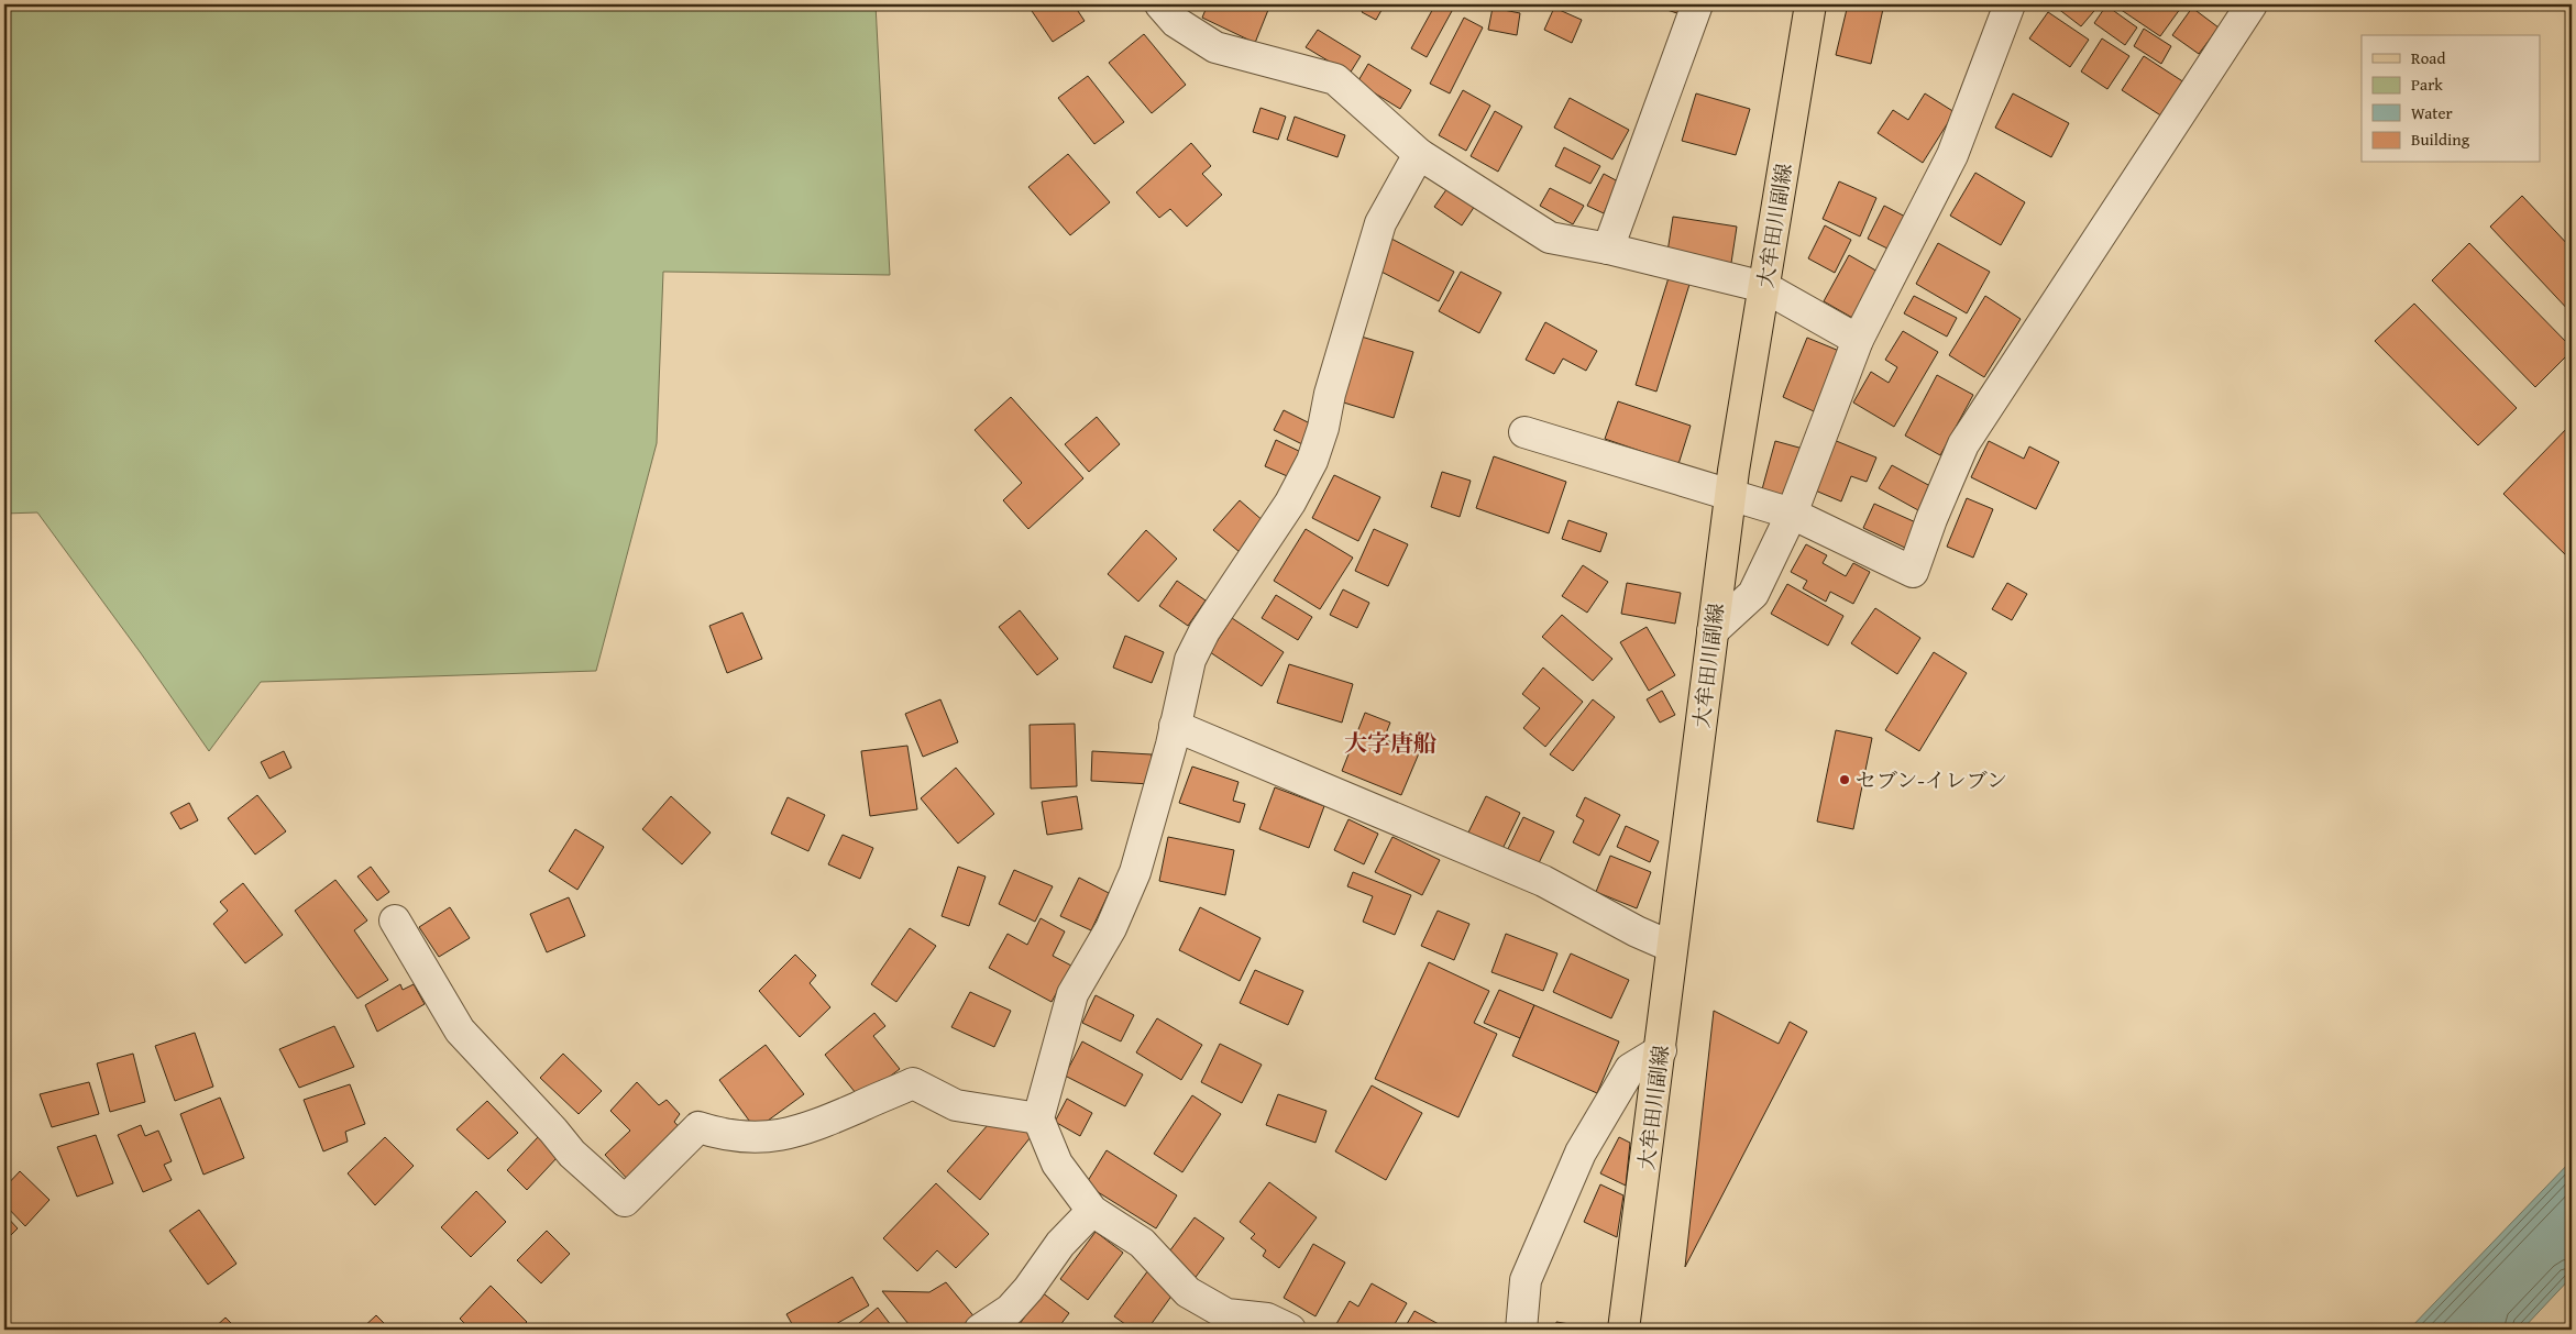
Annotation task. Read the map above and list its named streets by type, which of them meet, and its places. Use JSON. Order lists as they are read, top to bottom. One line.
{"streets":{"main road":["大牟田川副線"]},"districts":["大字唐船"],"places":["セブン-イレブン"],"legend":["Road","Park","Water","Building"]}
